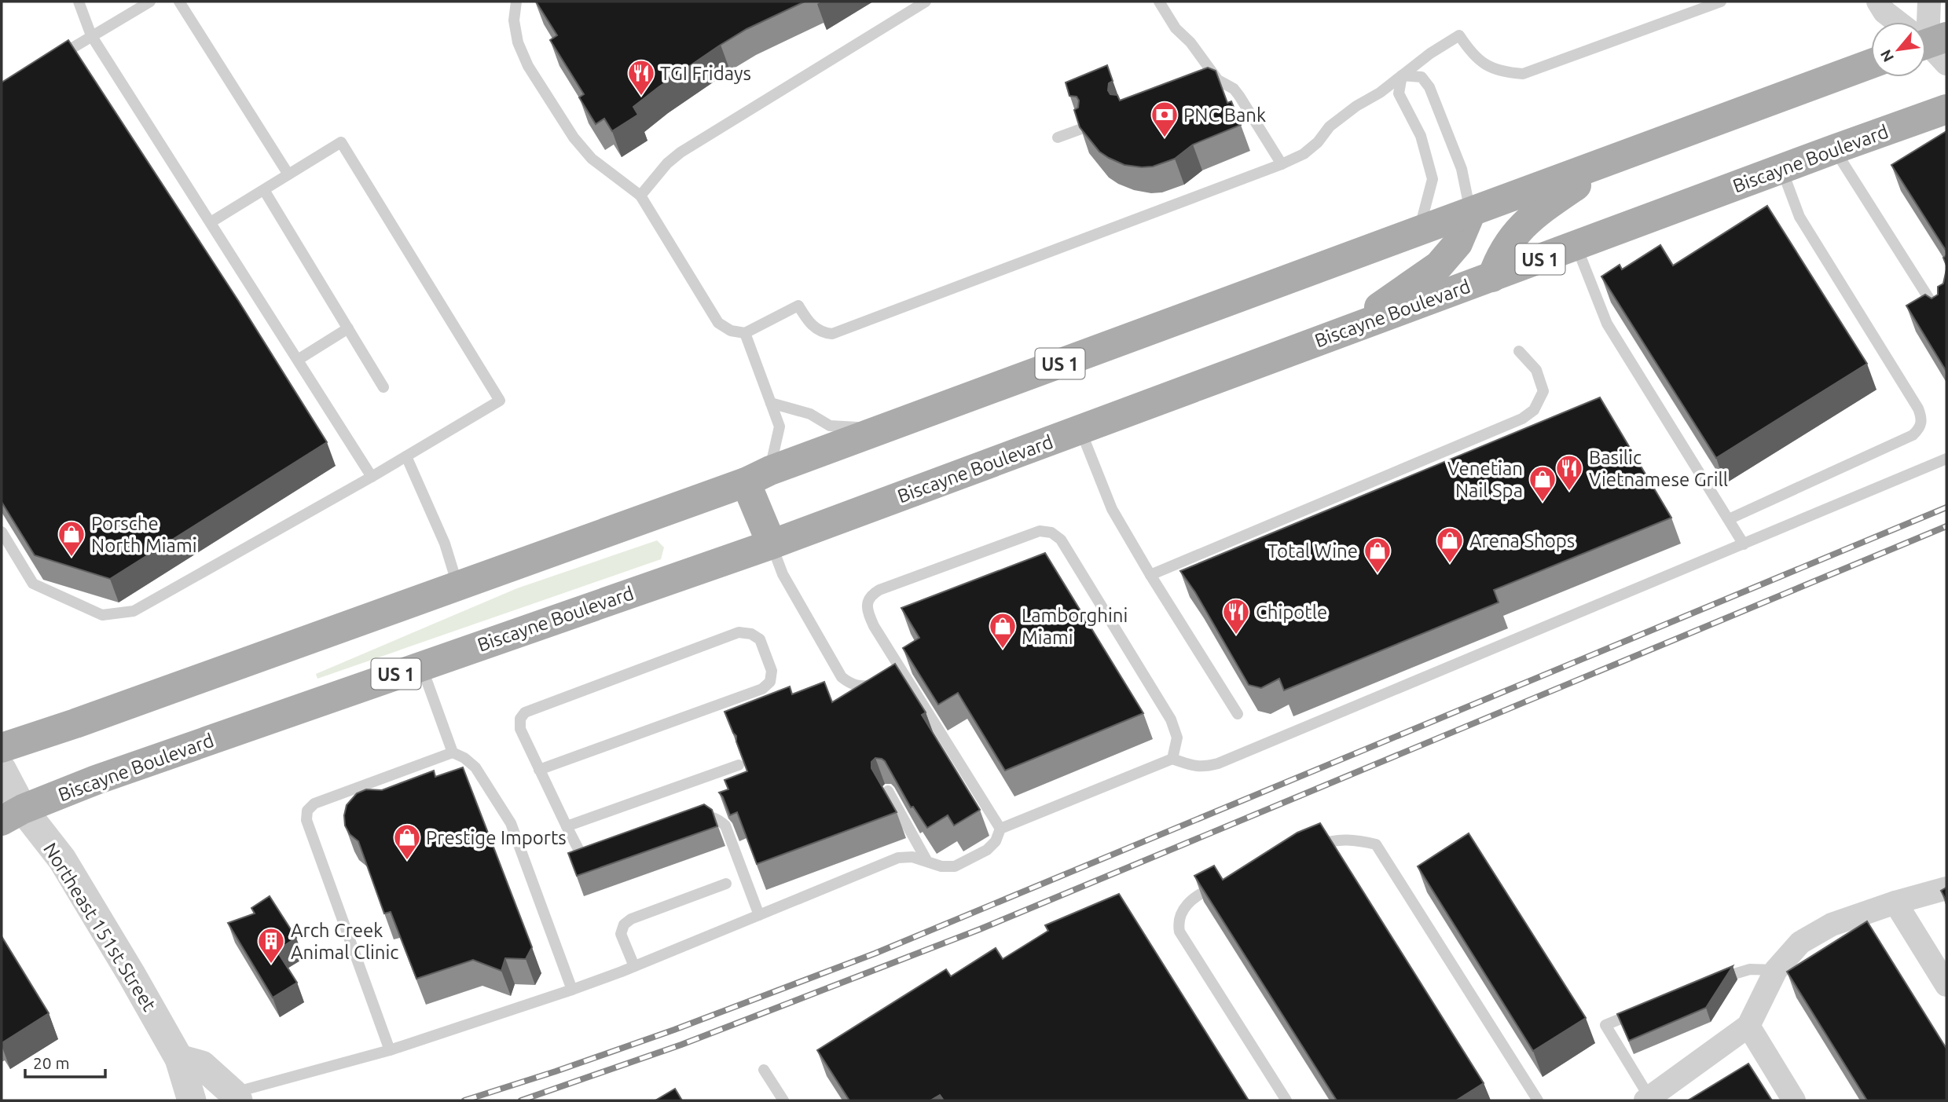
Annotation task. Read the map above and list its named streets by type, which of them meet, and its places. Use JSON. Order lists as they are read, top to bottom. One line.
{"streets":{"main road":["Biscayne Boulevard","US 1"],"street":["Northeast 151st Street"]},"crossings":[["Biscayne Boulevard","Northeast 151st Street"]],"places":{"restaurant":["TGI Fridays","Basilic Vietnamese Grill","Chipotle"],"bank":["PNC Bank"],"shop":["Venetian Nail Spa","Porsche North Miami","Arena Shops","Total Wine","Lamborghini Miami","Prestige Imports"],"building":["Arch Creek Animal Clinic"]},"scale_bar":"20 m","north":"bottom left"}
